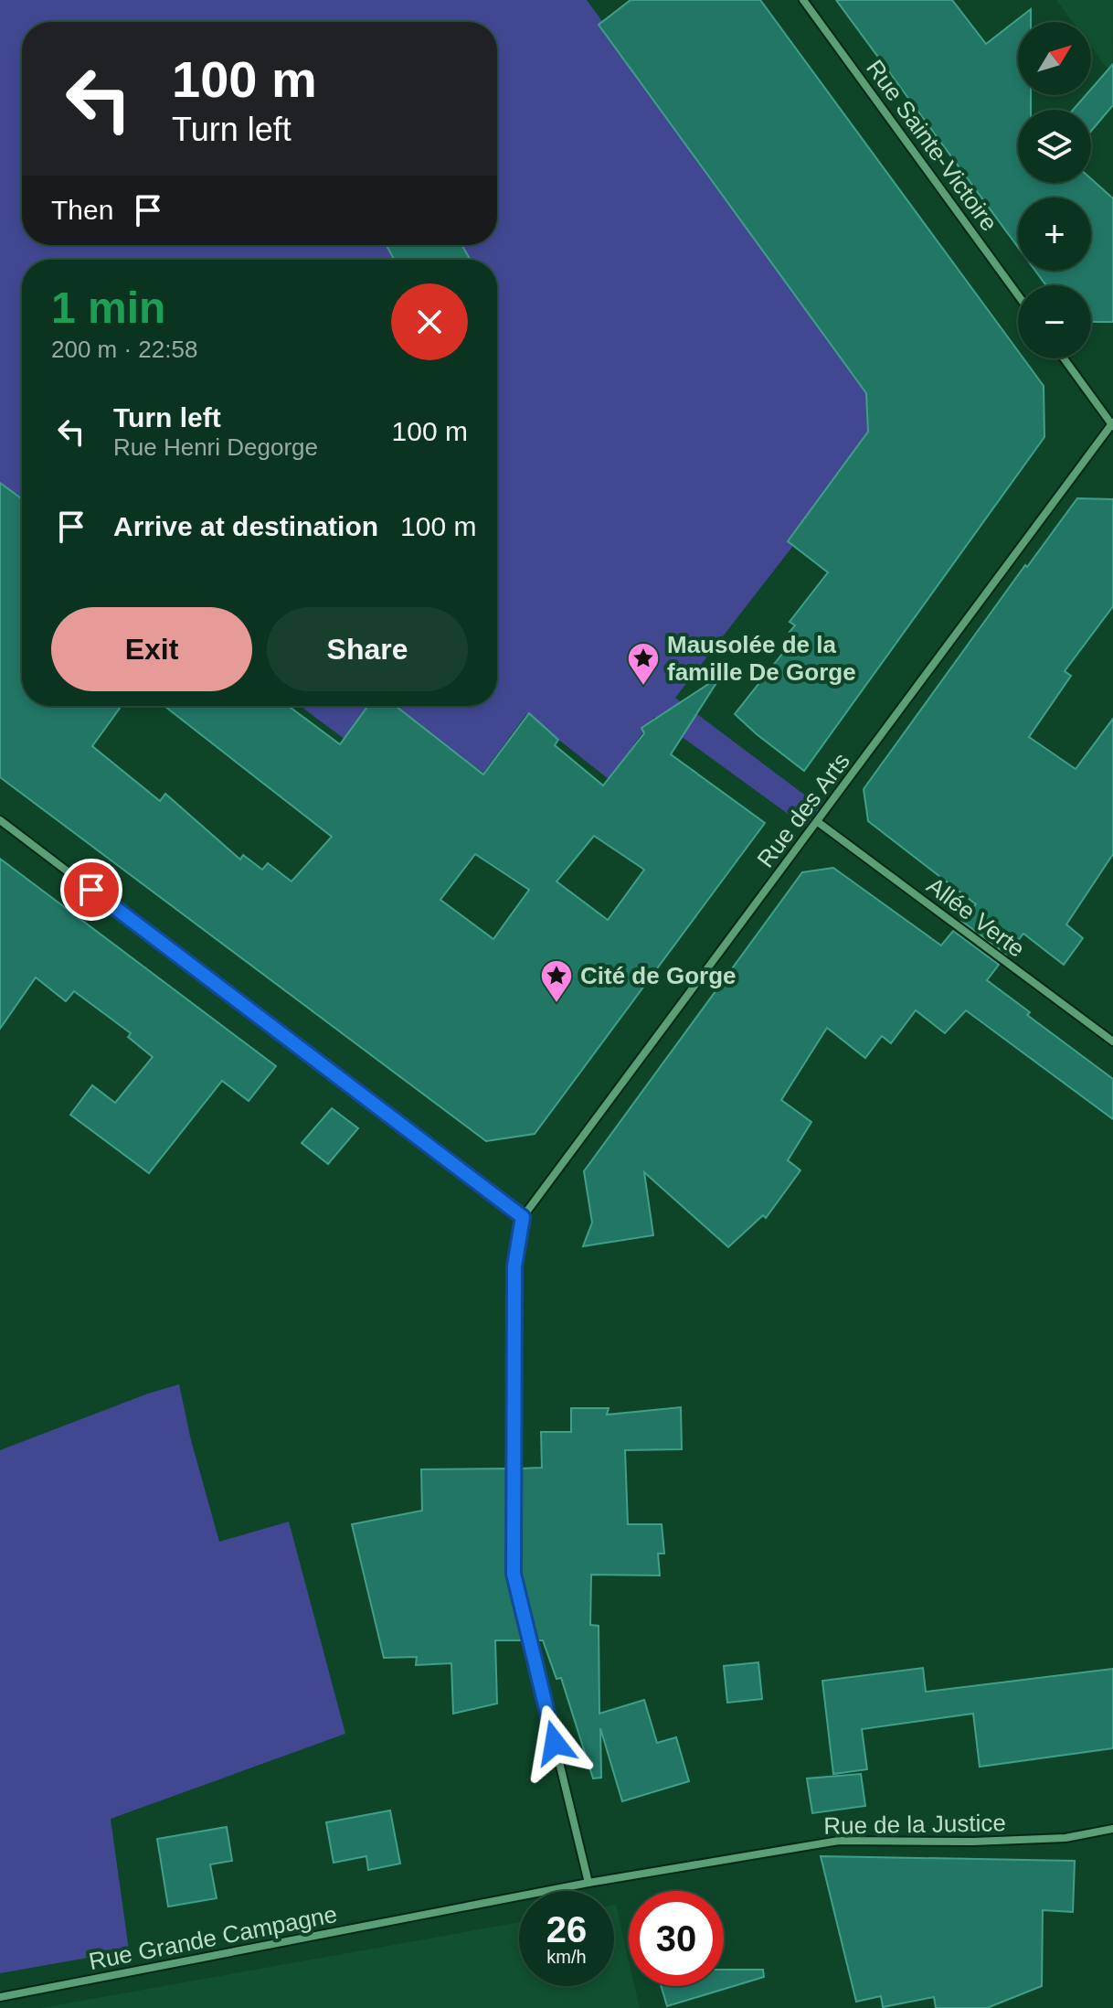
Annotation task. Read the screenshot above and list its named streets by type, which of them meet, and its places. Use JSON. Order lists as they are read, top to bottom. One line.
{"streets":{"street":["Rue Sainte-Victoire","Rue des Arts","Allée Verte","Rue de la Justice","Rue Grande Campagne"]},"crossings":[["Rue des Arts","Allée Verte"],["Rue de la Justice","Rue Grande Campagne"]],"places":{"place":["Mausolée de la famille De Gorge","Cité de Gorge"]},"north":"top right","page":{"map_buttons":["+","−"],"turn":["100 m","Turn left"],"then":"Then","heading":["1 min","200 m · 22:58"],"list":[{"name":"Turn left","note":"Rue Henri Degorge","value":"100 m"},{"name":"Arrive at destination","value":"100 m"}],"buttons":["Exit","Share"],"speed":"26 km/h","limit":"30"}}
